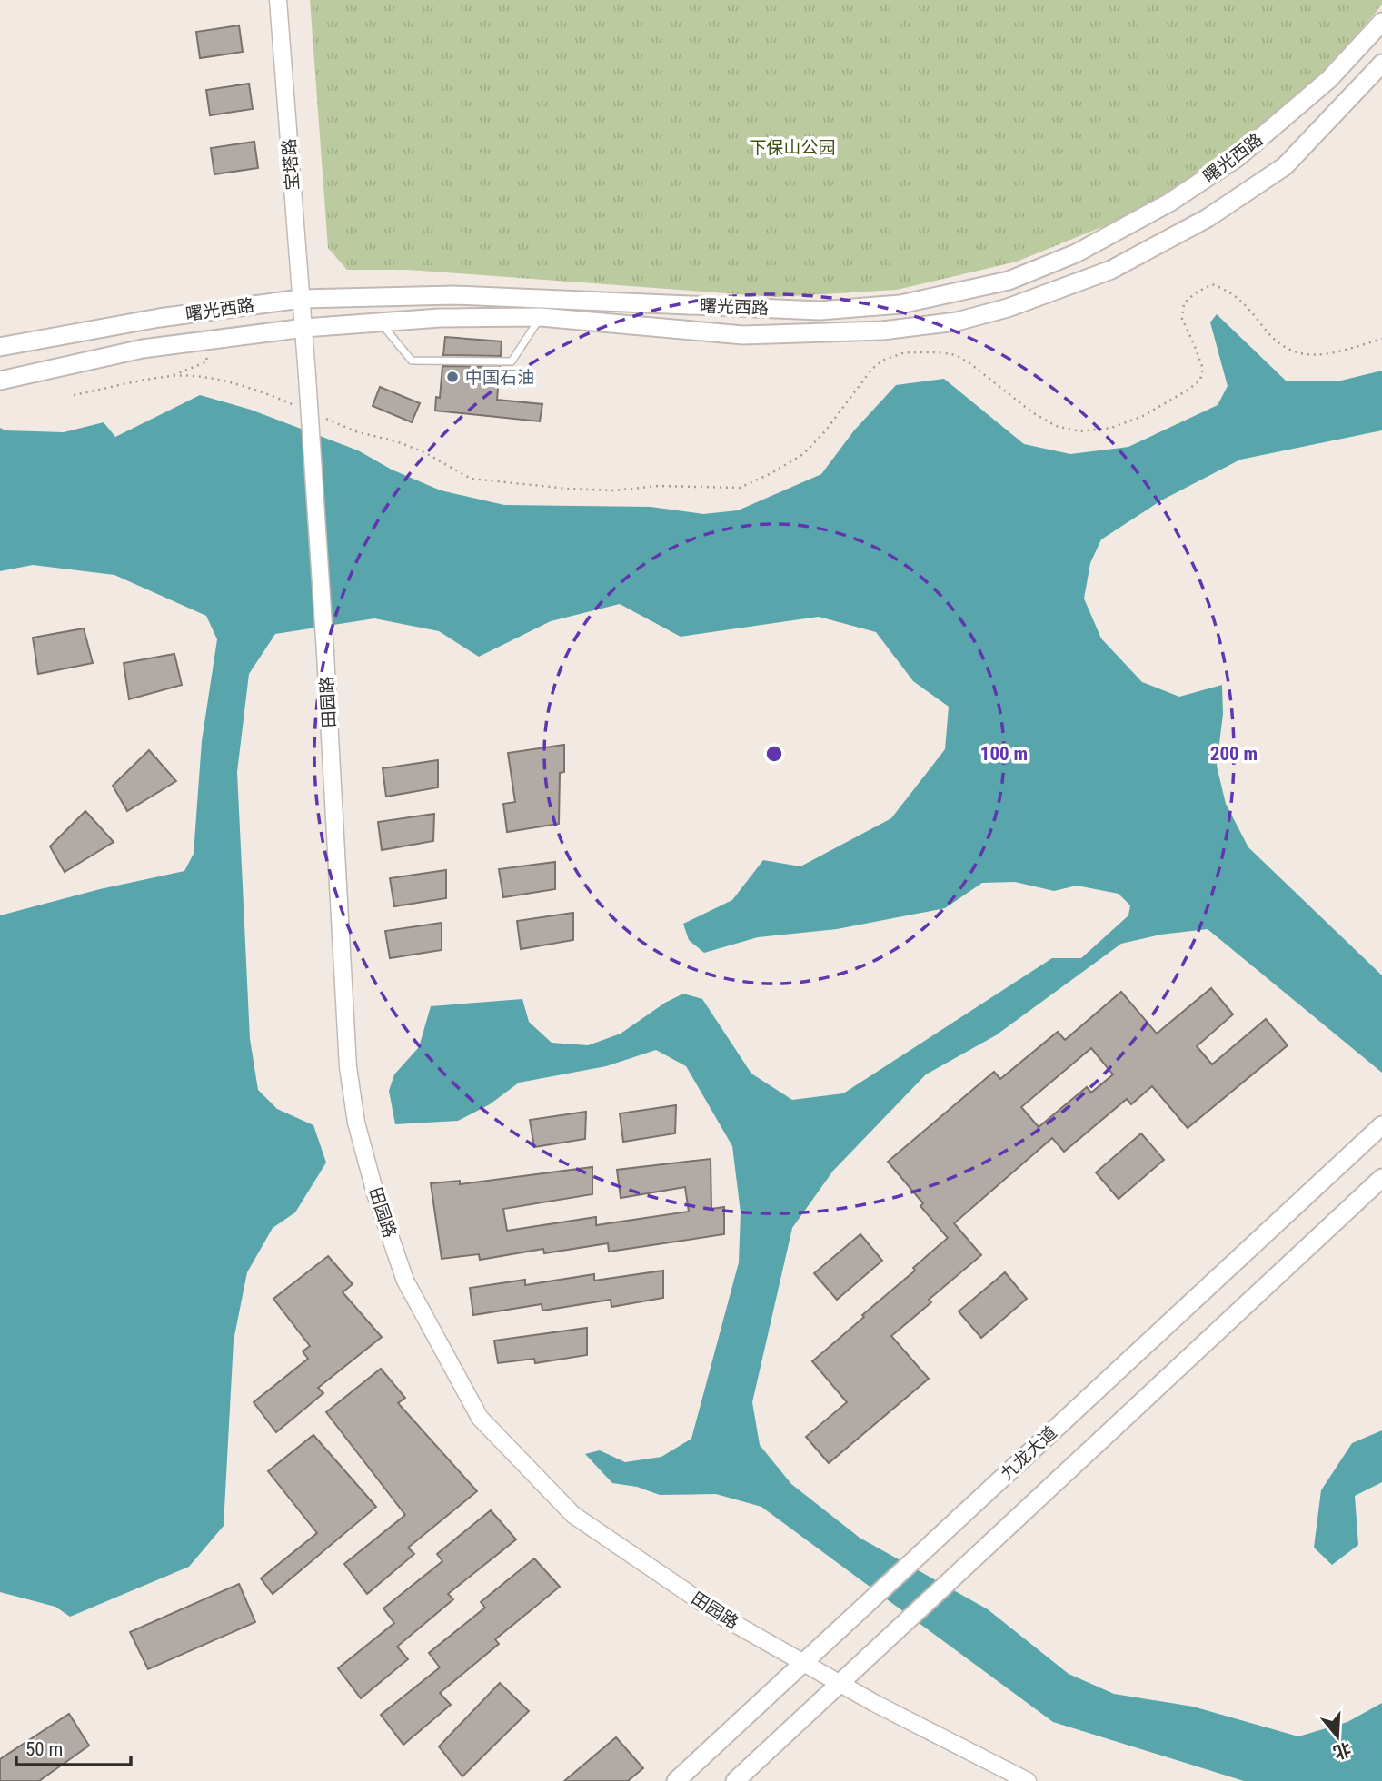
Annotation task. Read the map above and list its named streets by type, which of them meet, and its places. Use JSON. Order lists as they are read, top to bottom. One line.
{"streets":{"main road":["曙光西路","九龙大道"],"street":["宝塔路","田园路"]},"crossings":[["曙光西路","宝塔路"],["曙光西路","田园路"],["宝塔路","田园路"],["田园路","九龙大道"]],"parks":["下保山公园"],"places":["中国石油"],"scale_bar":"50 m","north":"bottom","rings":["100 m","200 m"]}
